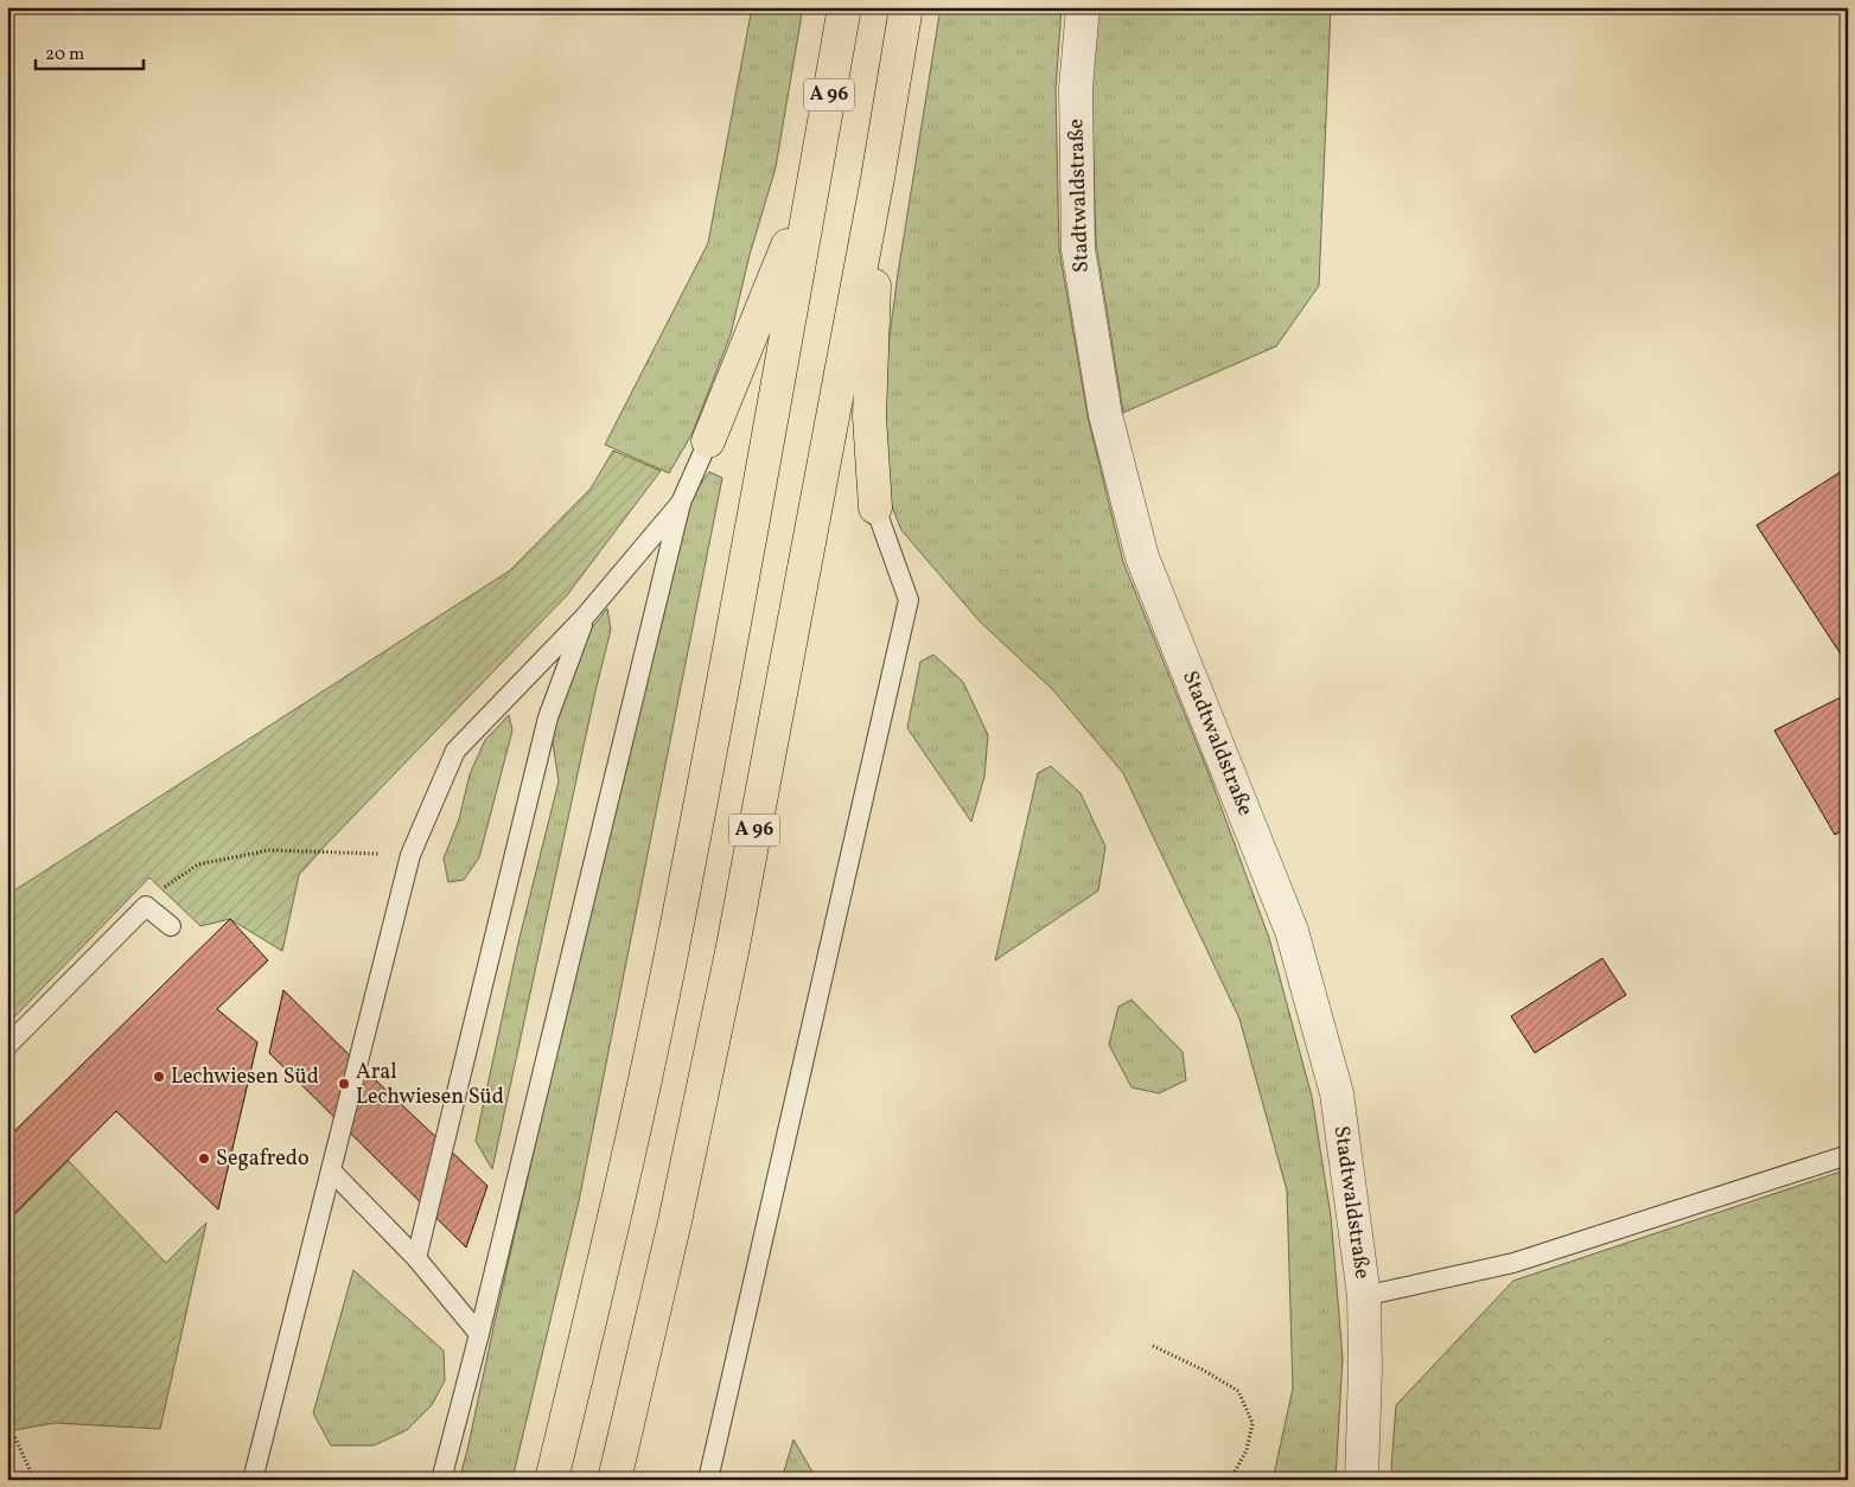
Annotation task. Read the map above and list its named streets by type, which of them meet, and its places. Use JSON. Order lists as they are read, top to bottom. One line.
{"streets":{"highway":["A 96"],"street":["Stadtwaldstraße"]},"places":["Lechwiesen Süd","Aral Lechwiesen Süd","Segafredo"],"scale_bar":"20 m"}
